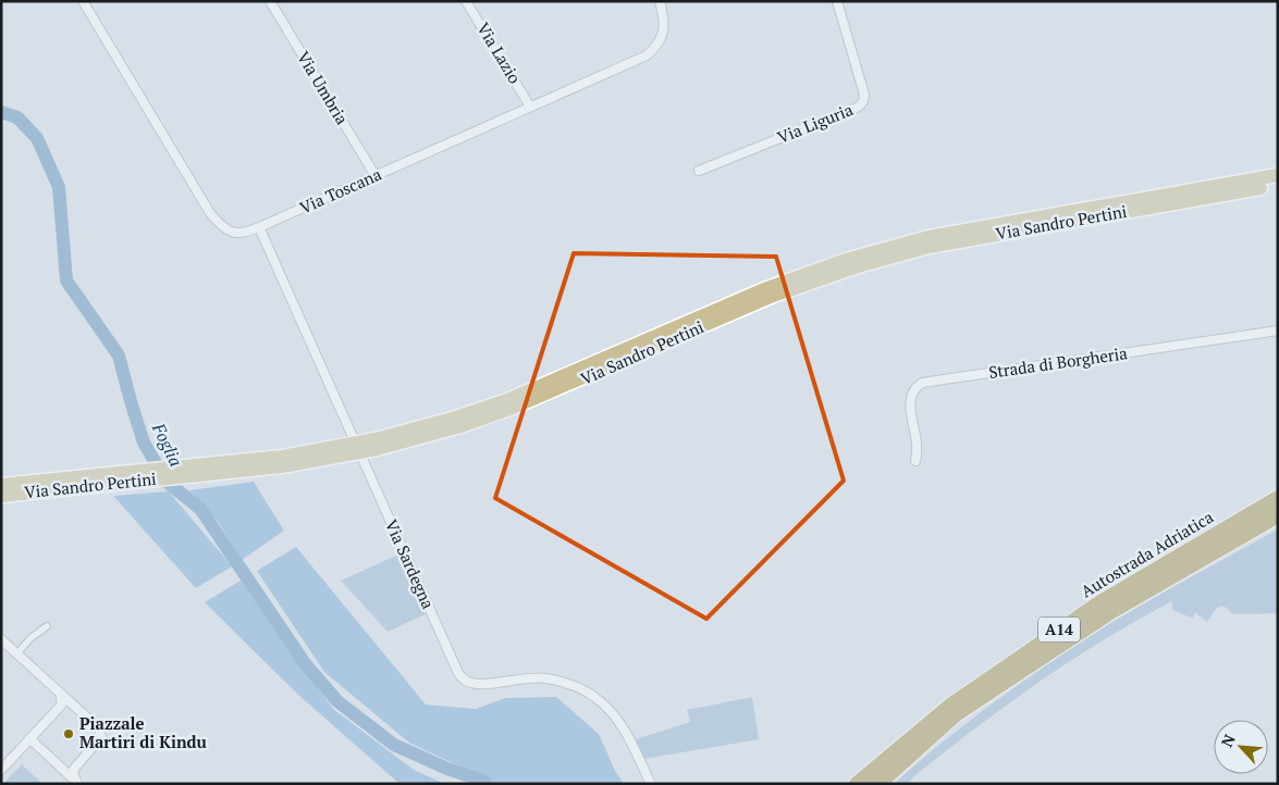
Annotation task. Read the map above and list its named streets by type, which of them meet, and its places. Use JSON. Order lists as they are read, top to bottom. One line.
{"streets":{"highway":["Autostrada Adriatica","A14"],"main road":["Via Sandro Pertini"],"street":["Via Lazio","Via Umbria","Via Liguria","Via Toscana","Strada di Borgheria","Via Sardegna"]},"crossings":[["Via Lazio","Via Toscana"],["Via Umbria","Via Toscana"],["Via Toscana","Via Sardegna"]],"water":["Foglia"],"places":["Piazzale Martiri di Kindu"],"north":"top left"}
